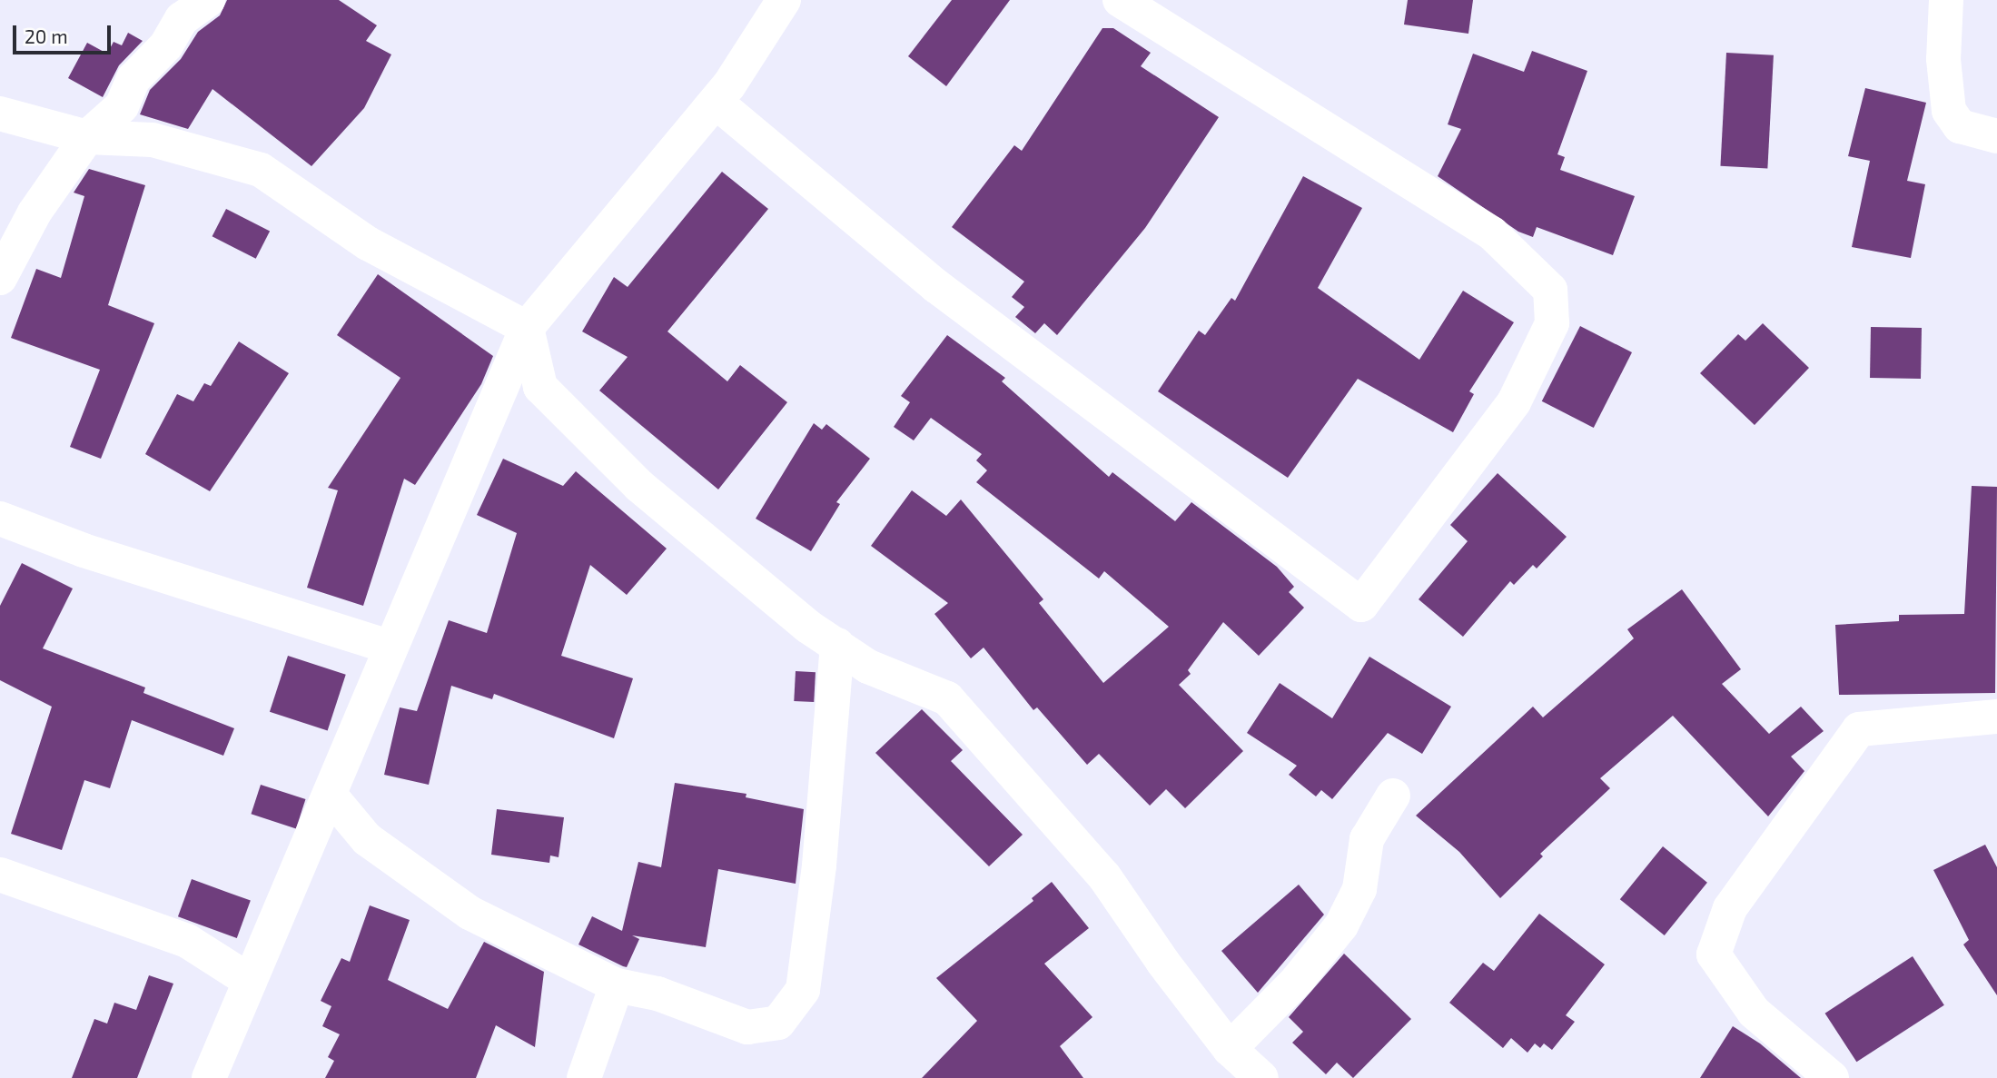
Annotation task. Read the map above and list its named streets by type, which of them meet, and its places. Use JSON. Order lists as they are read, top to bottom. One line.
{"scale_bar":"20 m"}
